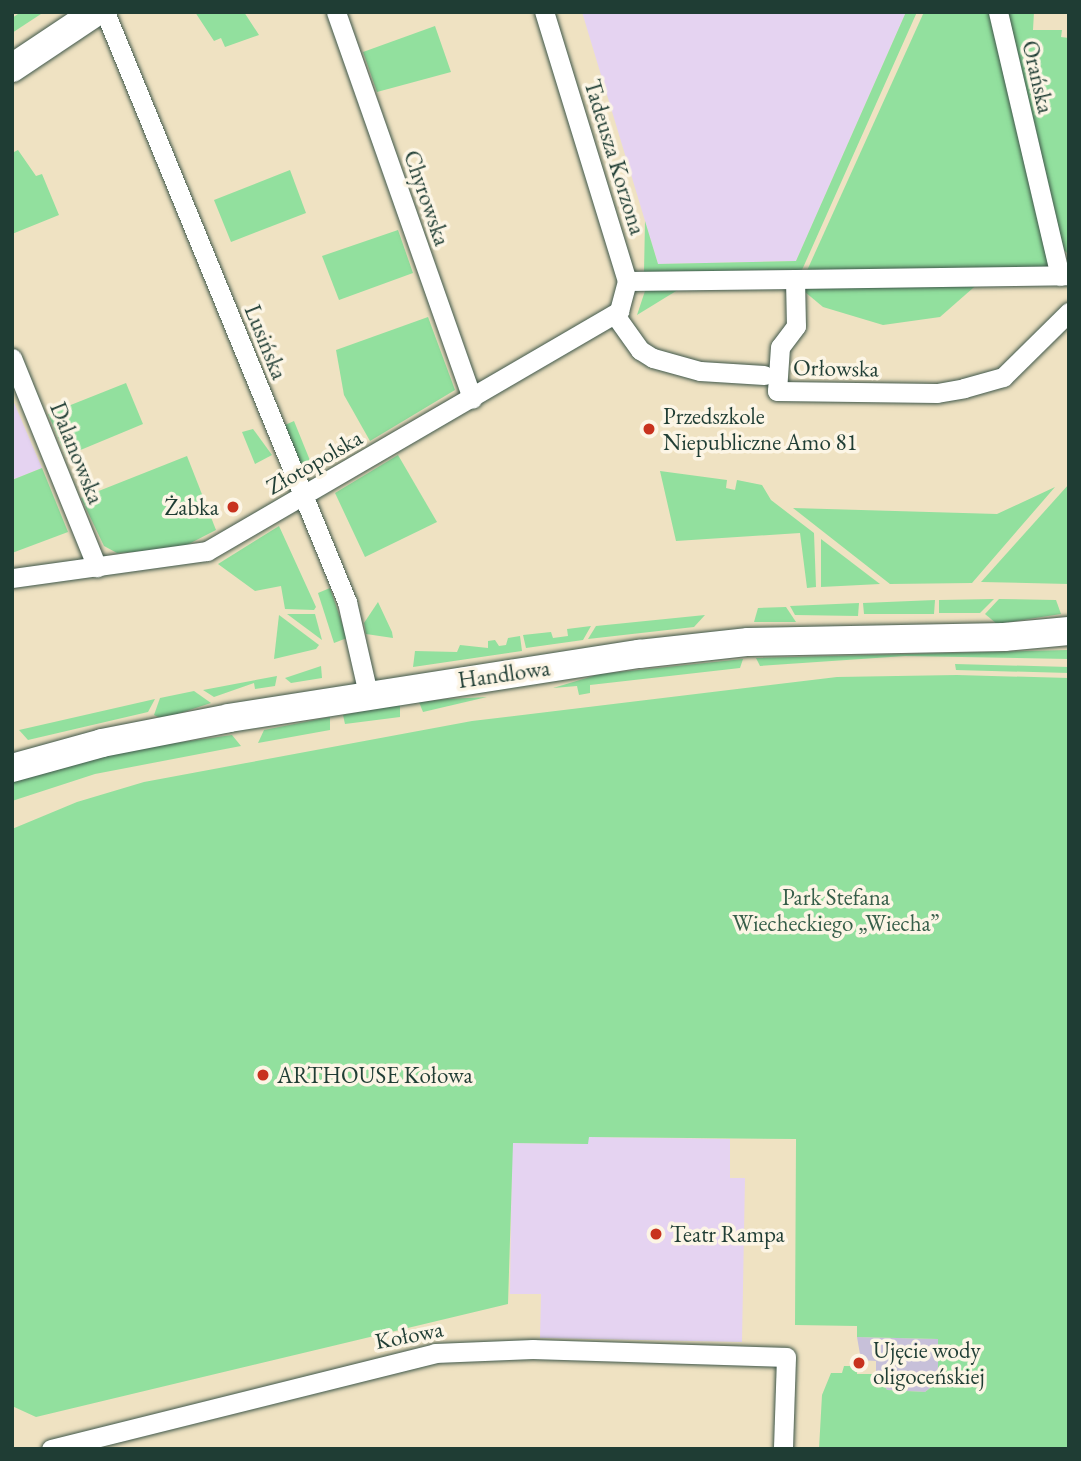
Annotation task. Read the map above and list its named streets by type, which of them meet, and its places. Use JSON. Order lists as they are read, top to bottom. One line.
{"streets":{"street":["Orańska","Tadeusza Korzona","Chyrowska","Lusińska","Orłowska","Dalanowska","Złotopolska","Handlowa","Kołowa"]},"crossings":[["Chyrowska","Złotopolska"],["Lusińska","Złotopolska"],["Lusińska","Handlowa"],["Dalanowska","Złotopolska"]],"parks":["Park Stefana Wiecheckiego „Wiecha”"],"places":["Przedszkole Niepubliczne Amo 81","Żabka","ARTHOUSE Kołowa","Teatr Rampa","Ujęcie wody oligoceńskiej"]}
